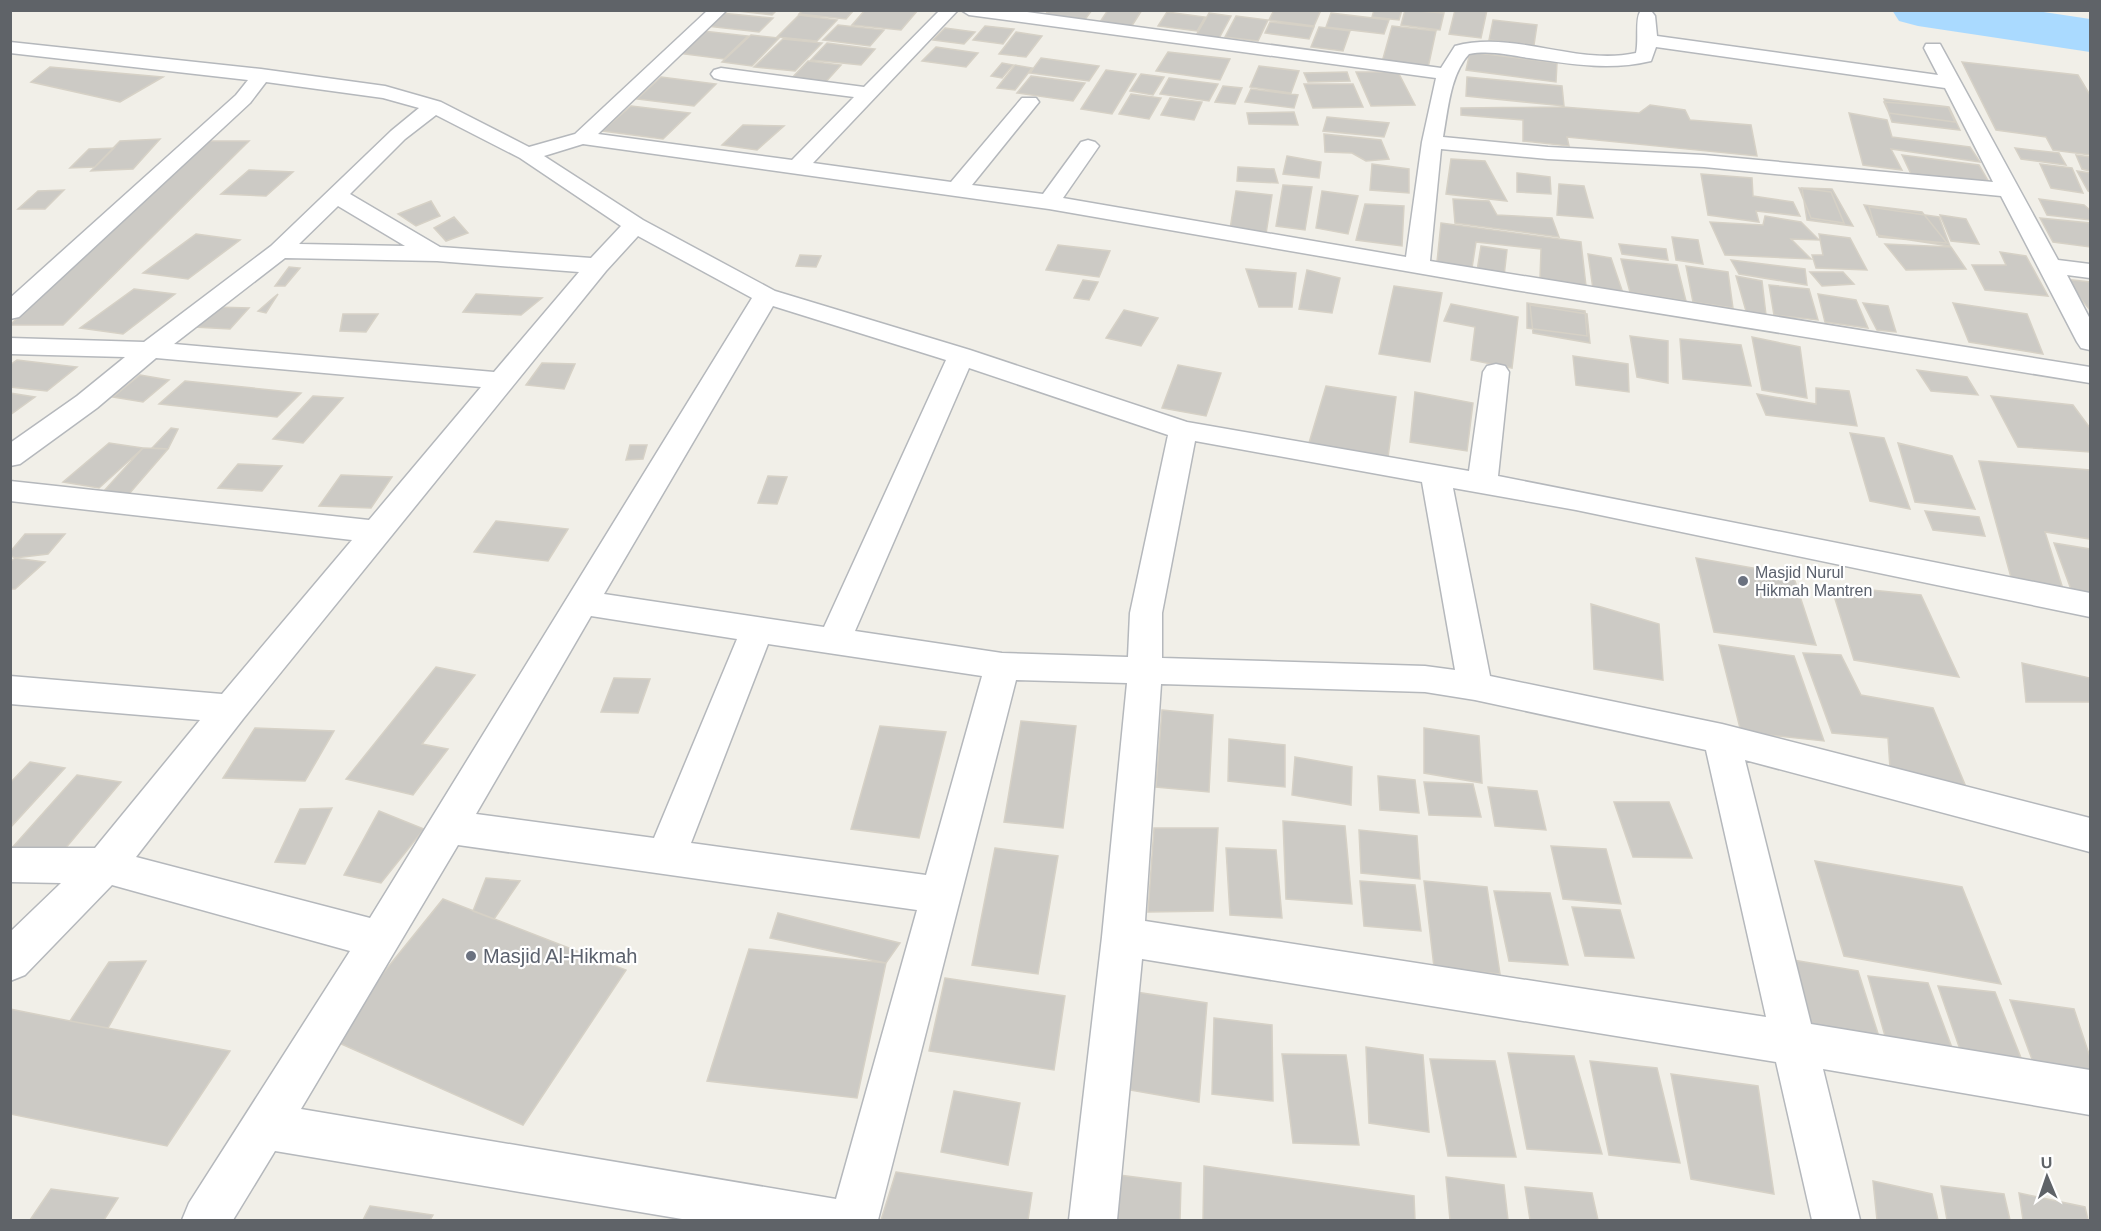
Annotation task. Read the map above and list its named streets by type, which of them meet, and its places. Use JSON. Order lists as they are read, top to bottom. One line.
{"places":["Masjid Nurul Hikmah Mantren","Masjid Al-Hikmah"],"north":"top"}
